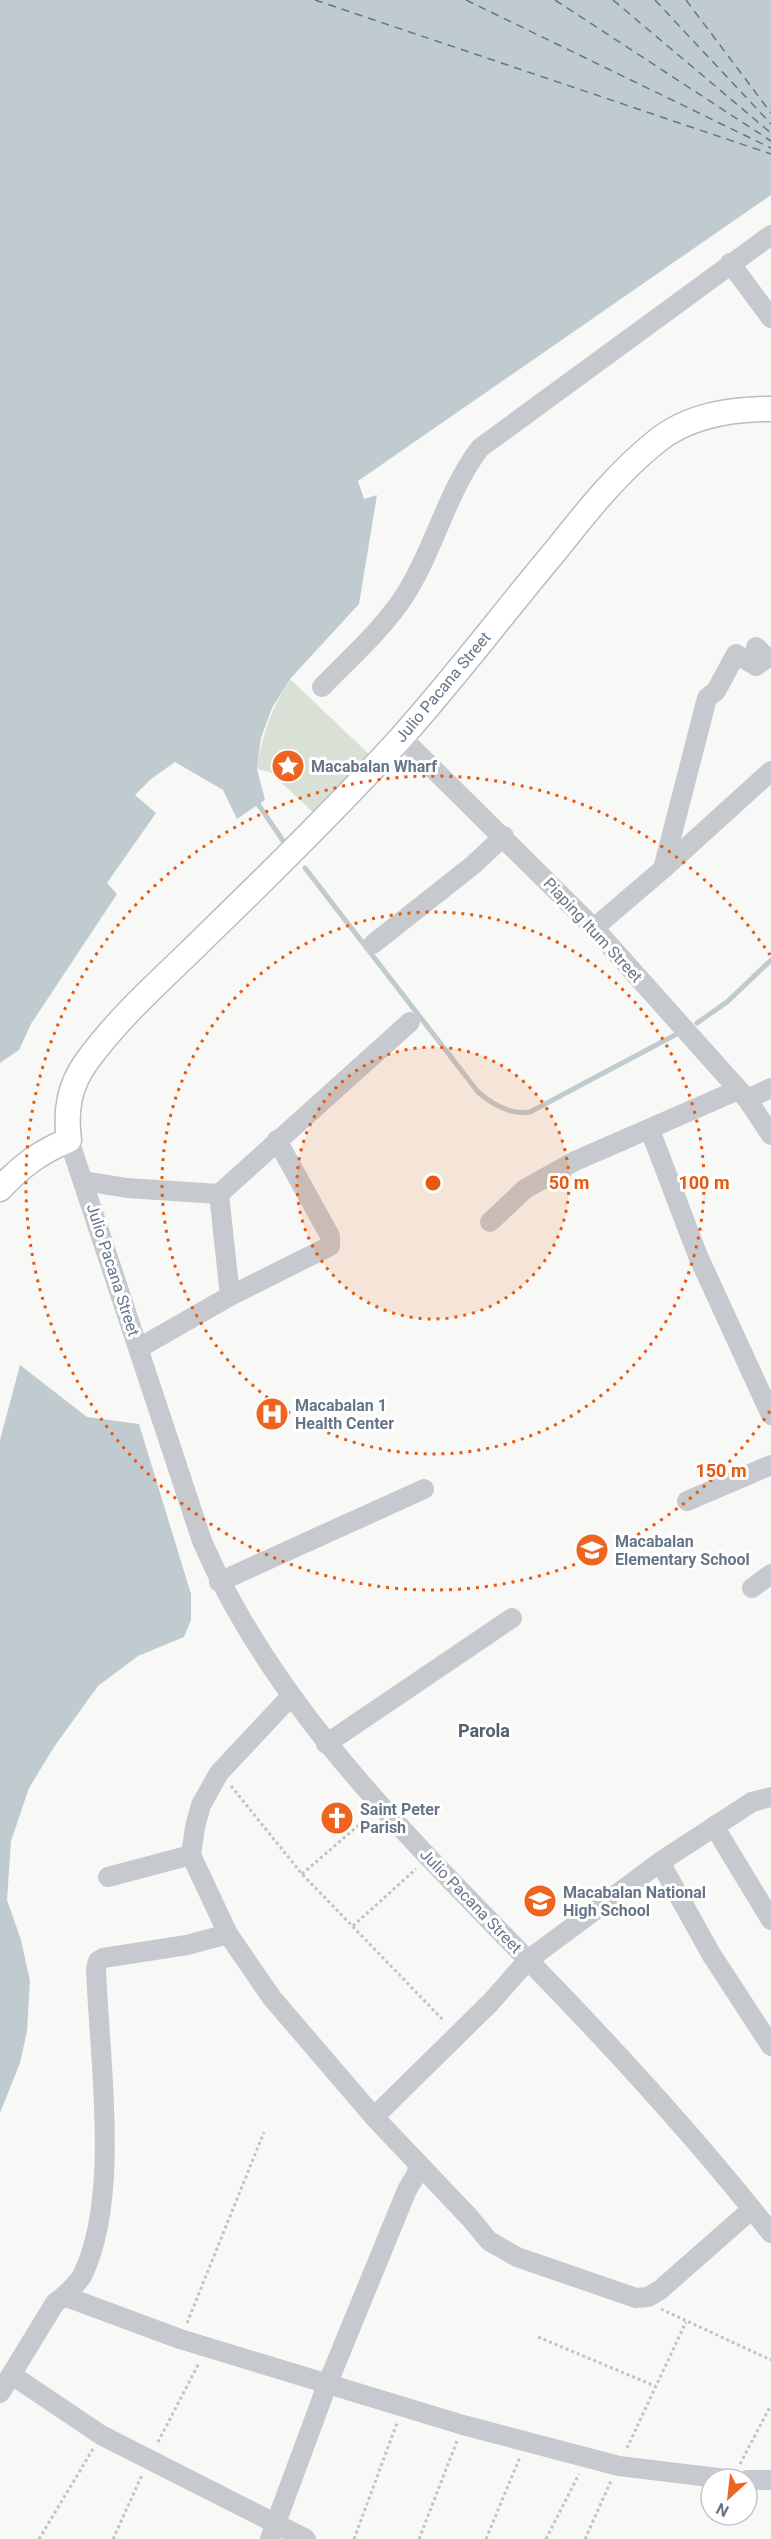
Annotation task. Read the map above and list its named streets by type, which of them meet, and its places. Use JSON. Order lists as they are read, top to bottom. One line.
{"streets":{"main road":["Julio Pacana Street"],"street":["Piaping Itum Street"]},"crossings":[["Julio Pacana Street","Piaping Itum Street"]],"districts":["Parola"],"places":{"place":["Macabalan Wharf"],"hospital":["Macabalan 1 Health Center"],"school or university":["Macabalan Elementary School","Macabalan National High School"],"church":["Saint Peter Parish"]},"north":"bottom left","rings":["50 m","100 m","150 m"]}
